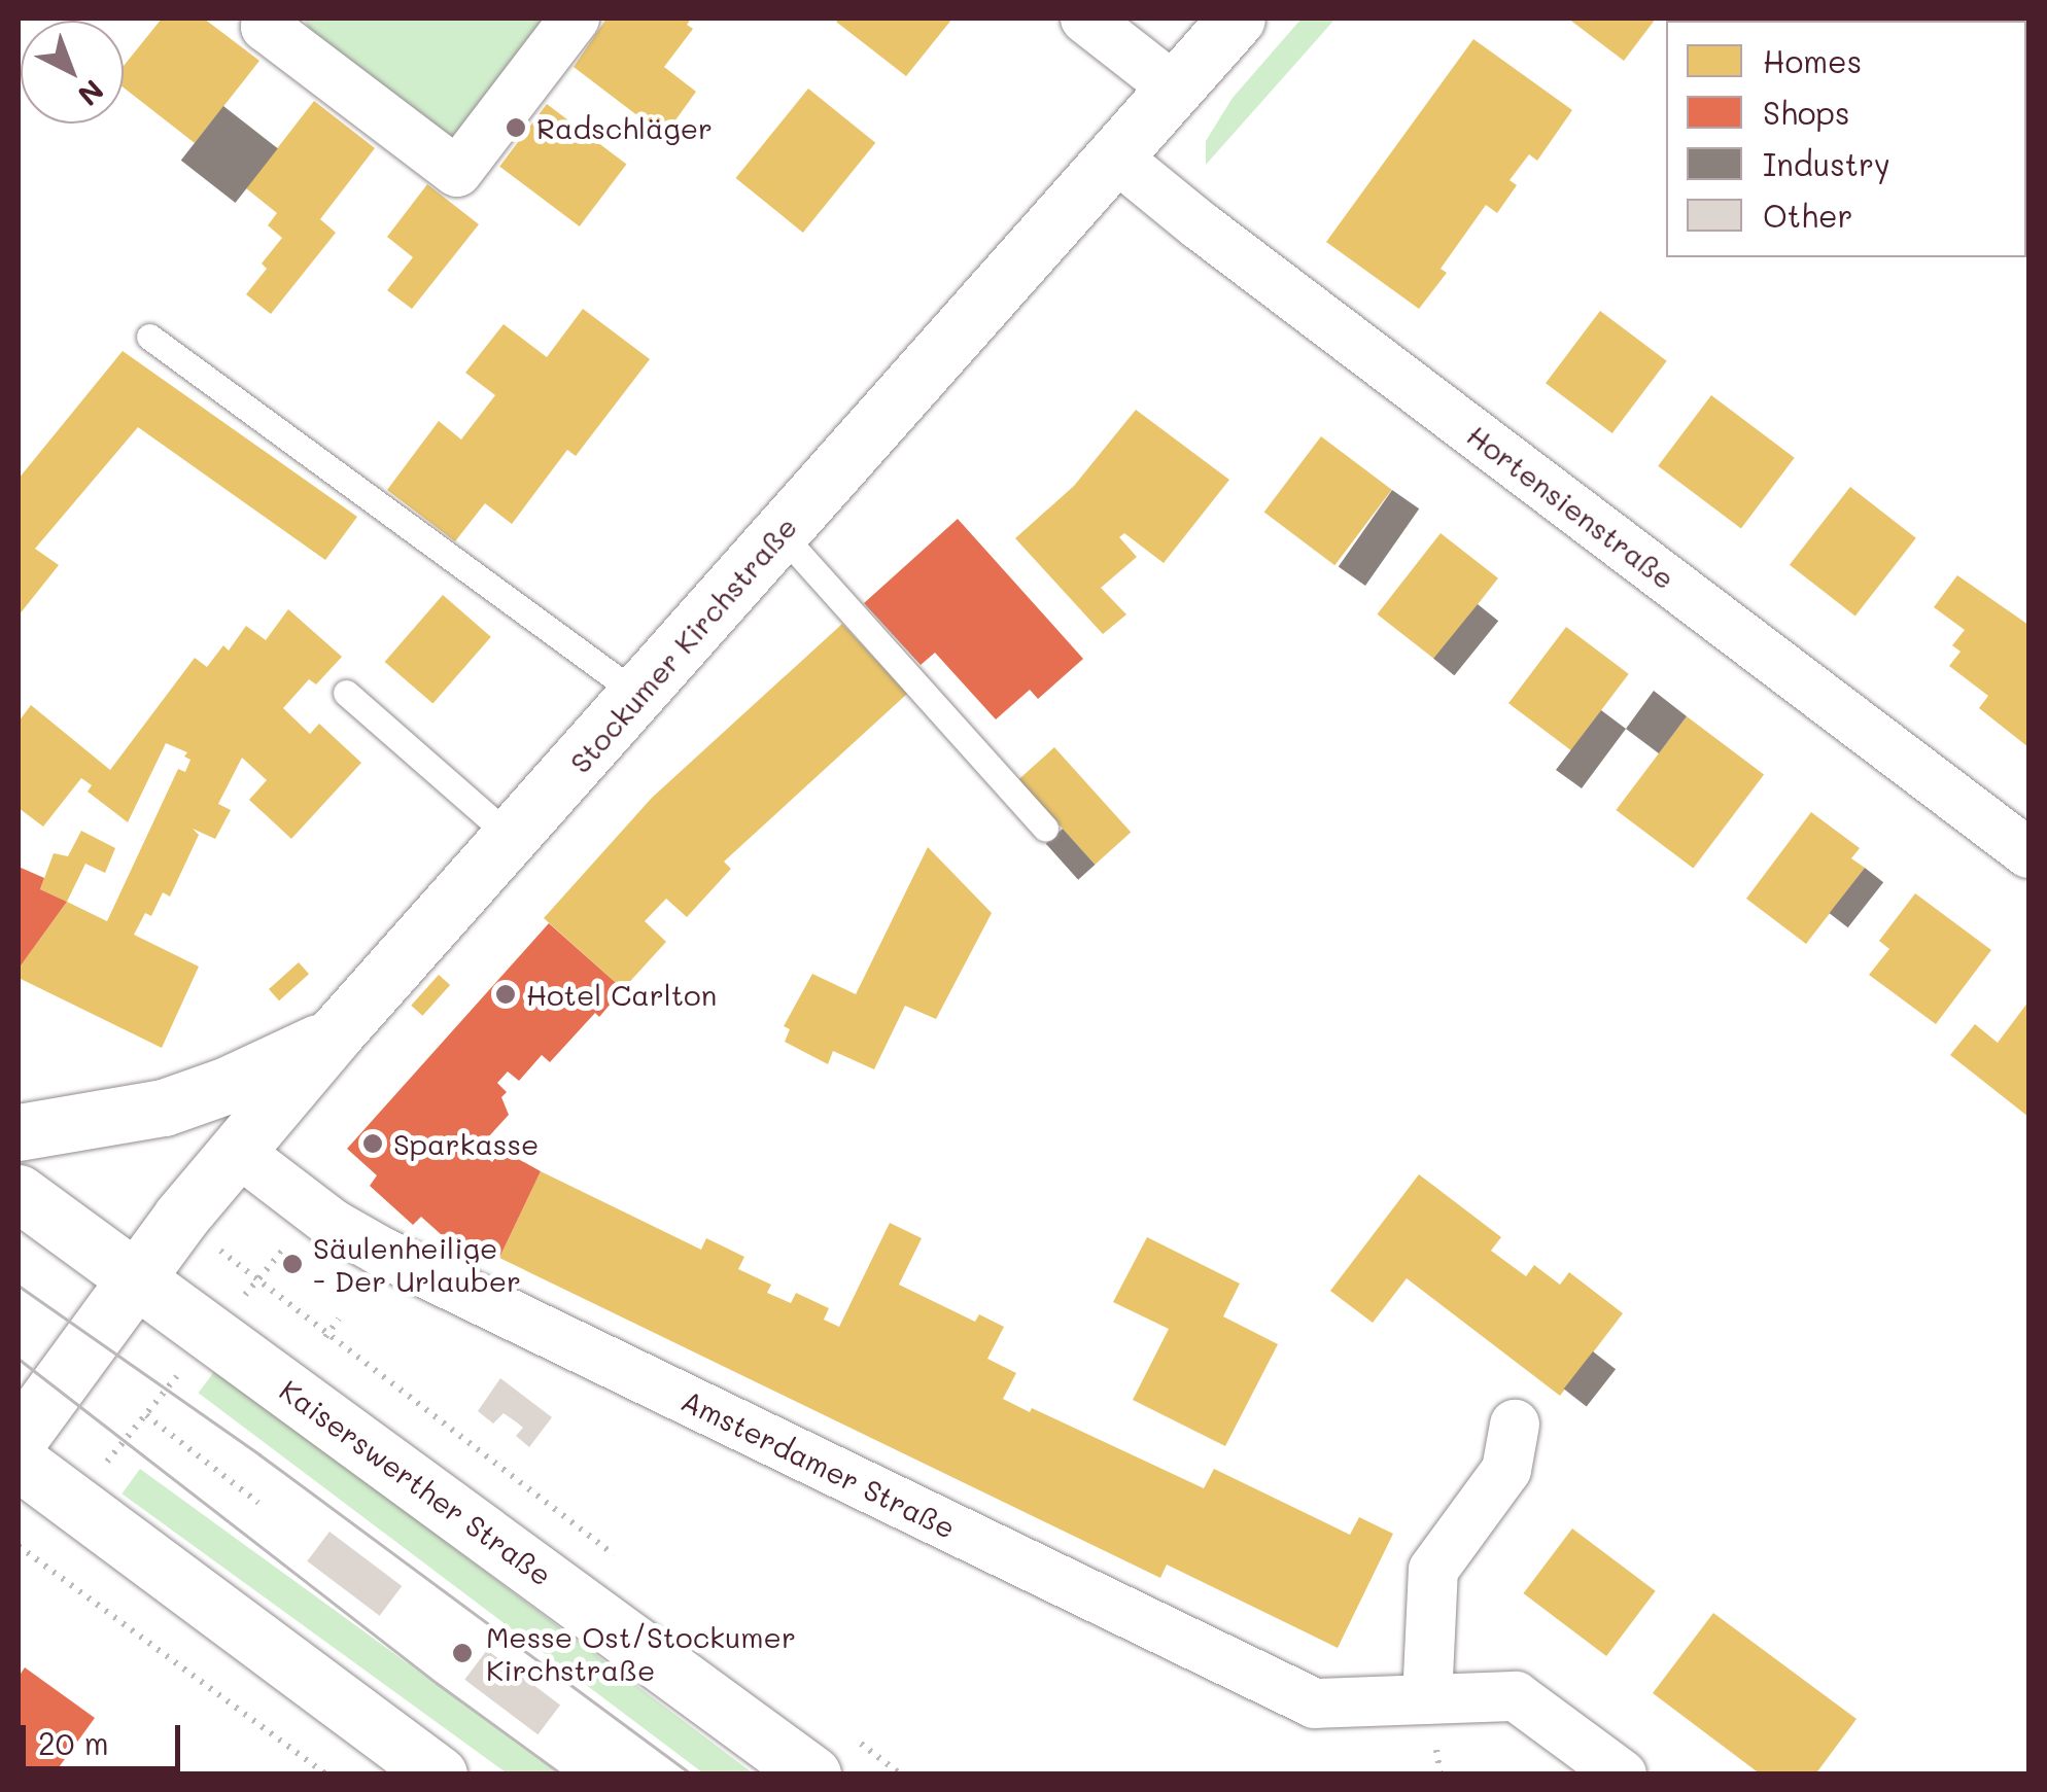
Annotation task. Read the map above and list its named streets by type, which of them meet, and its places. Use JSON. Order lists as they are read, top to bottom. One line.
{"streets":{"street":["Hortensienstraße","Stockumer Kirchstraße","Amsterdamer Straße","Kaiserswerther Straße"]},"crossings":[["Hortensienstraße","Stockumer Kirchstraße"],["Stockumer Kirchstraße","Amsterdamer Straße"],["Stockumer Kirchstraße","Kaiserswerther Straße"],["Amsterdamer Straße","Kaiserswerther Straße"]],"places":["Radschläger","Hotel Carlton","Sparkasse","Säulenheilige - Der Urlauber","Messe Ost/Stockumer Kirchstraße"],"legend":["Homes","Shops","Industry","Other"],"scale_bar":"20 m","north":"bottom right"}
